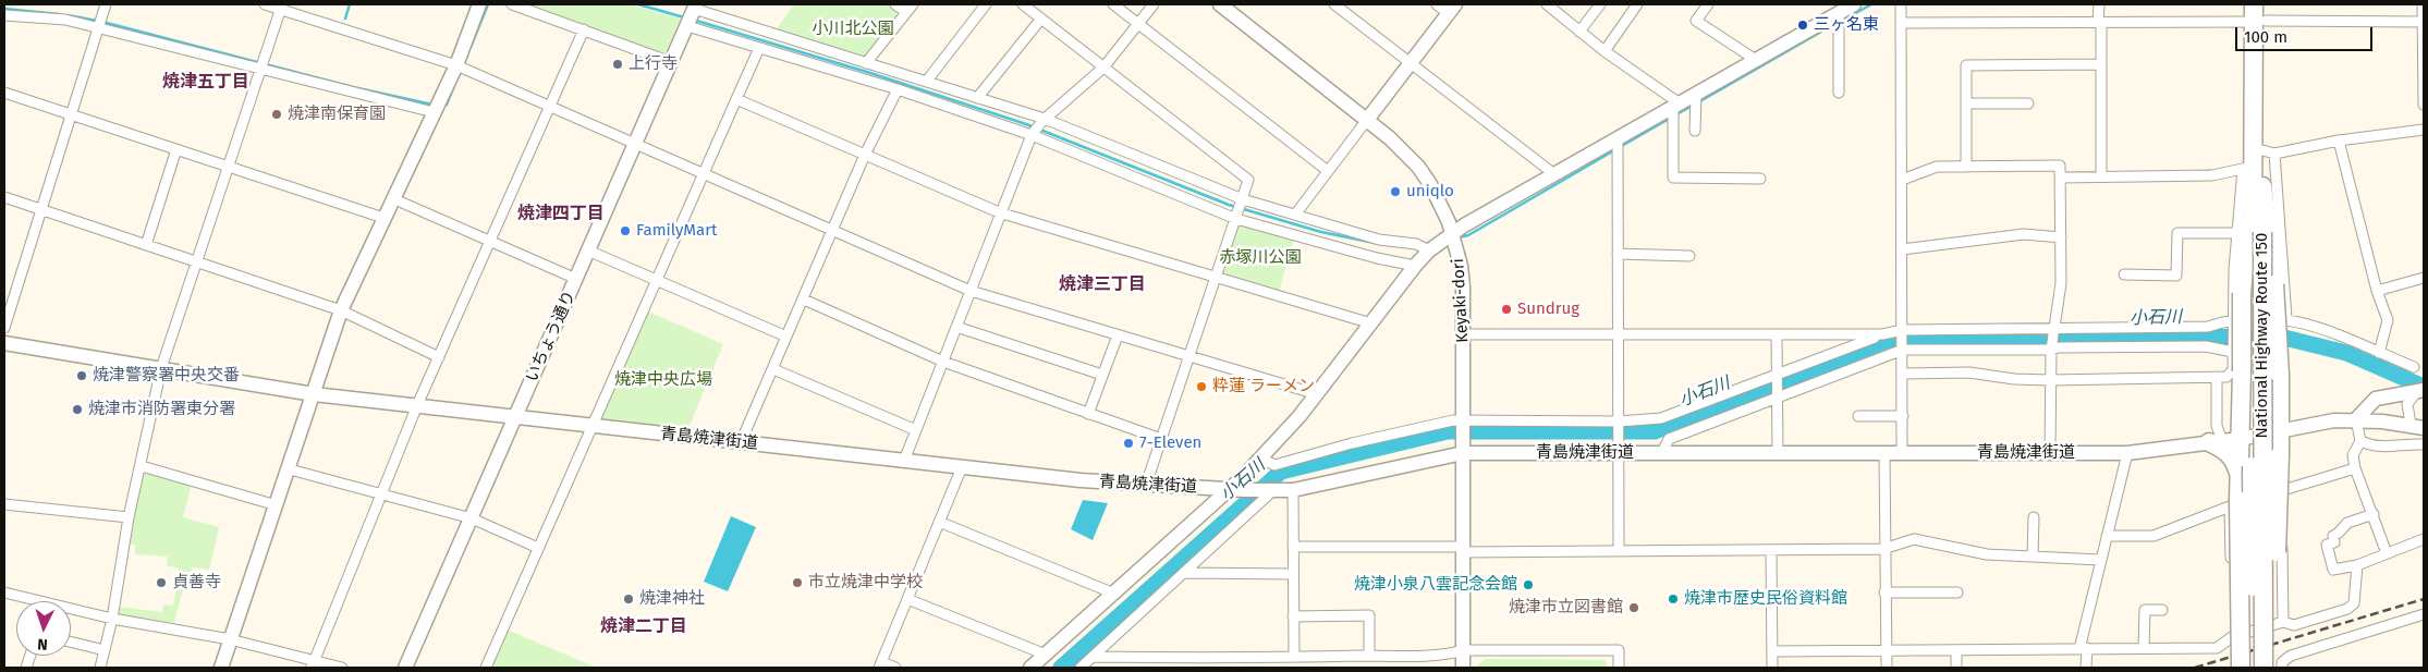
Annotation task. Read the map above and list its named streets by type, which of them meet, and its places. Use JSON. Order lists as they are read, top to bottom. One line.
{"streets":{"highway":["National Highway Route 150"],"street":["Keyaki-dori","いちょう通り","青島焼津街道"]},"crossings":[["Keyaki-dori","青島焼津街道"],["いちょう通り","青島焼津街道"]],"districts":["焼津五丁目","焼津四丁目","焼津三丁目","焼津二丁目"],"water":["小石川"],"parks":["小川北公園","赤塚川公園","焼津中央広場"],"places":["三ヶ名東","上行寺","焼津南保育園","uniqlo","FamilyMart","Sundrug","焼津警察署中央交番","粋蓮 ラーメン","焼津市消防署東分署","7-Eleven","貞善寺","市立焼津中学校","焼津小泉八雲記念会館","焼津神社","焼津市歴史民俗資料館","焼津市立図書館"],"scale_bar":"100 m","north":"bottom"}
